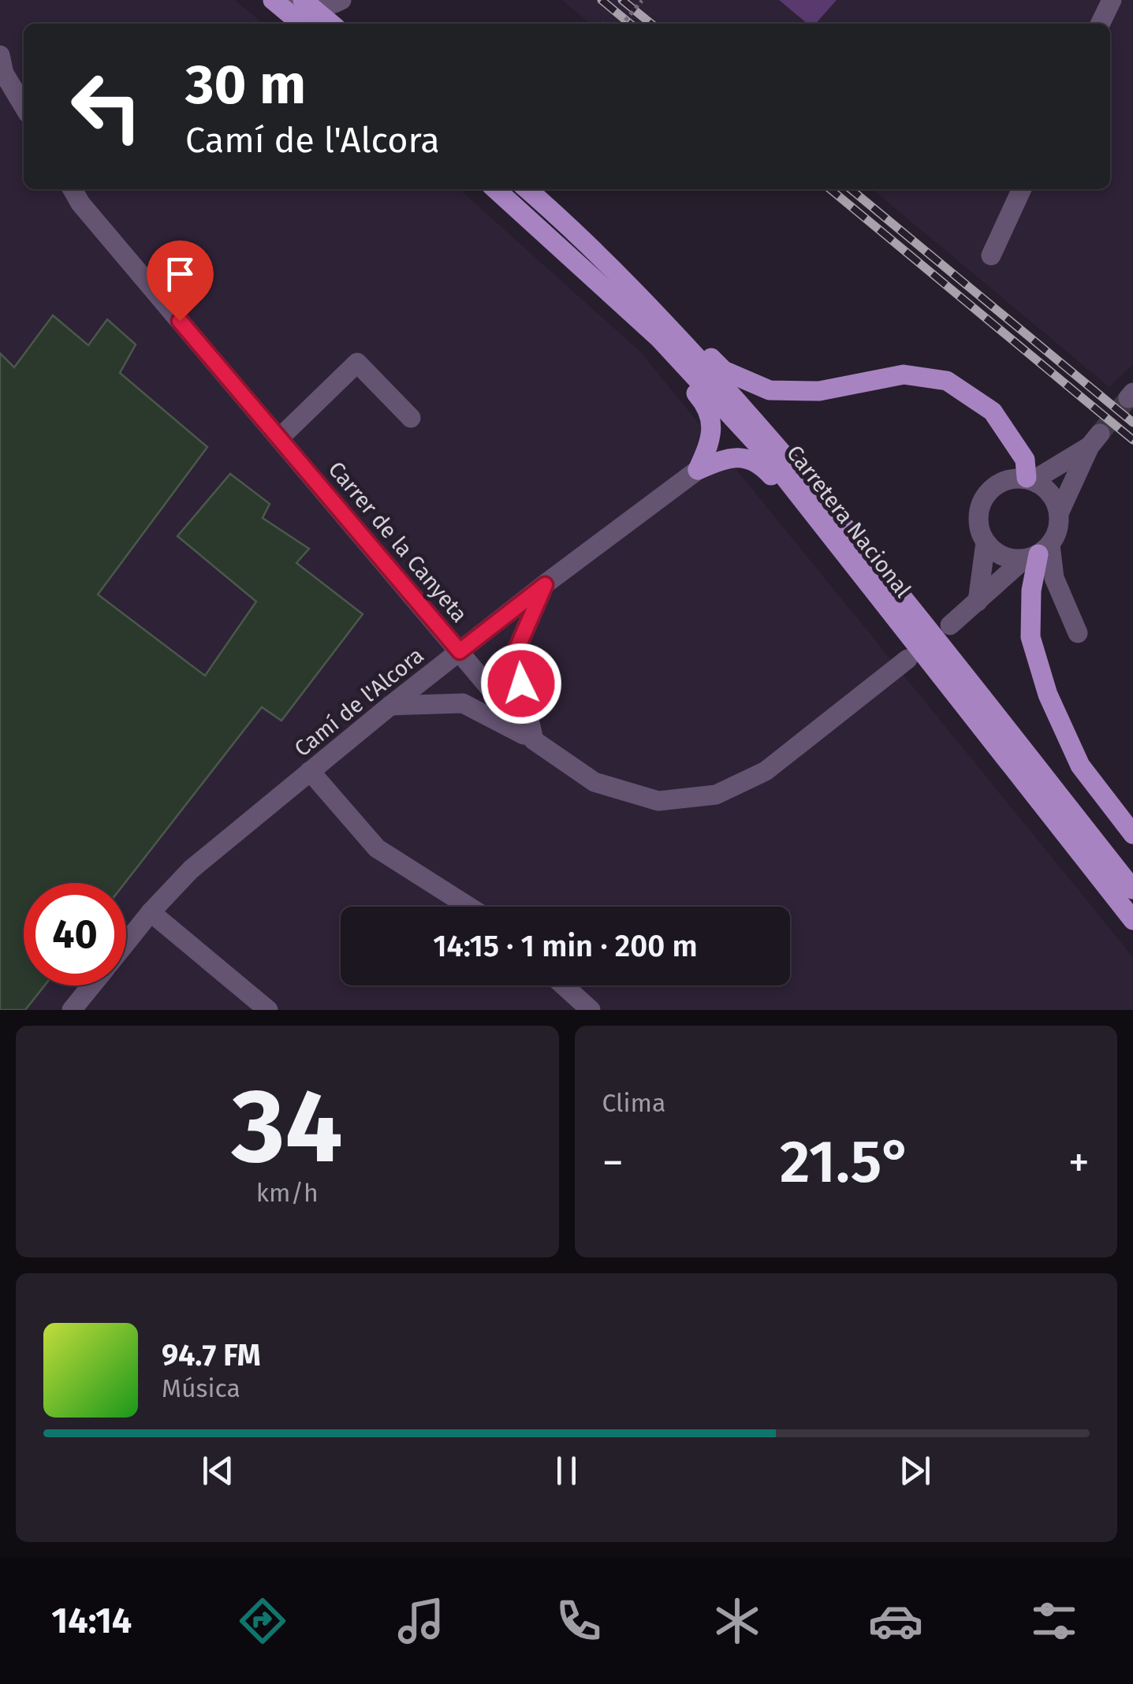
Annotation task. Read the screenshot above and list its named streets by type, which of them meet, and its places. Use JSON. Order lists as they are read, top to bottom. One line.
{"streets":{"main road":["Carretera Nacional"],"street":["Carrer de la Canyeta","Camí de l'Alcora"]},"crossings":[["Carrer de la Canyeta","Camí de l'Alcora"]],"page":{"turn":["30 m","Camí de l'Alcora"],"limit":"40","trip":"14:15 · 1 min · 200 m","tile":[["34","km/h"],"Clima"],"heat":["−","21.5°","+"],"song":["94.7 FM","Música"],"tabs":"14:14"}}
